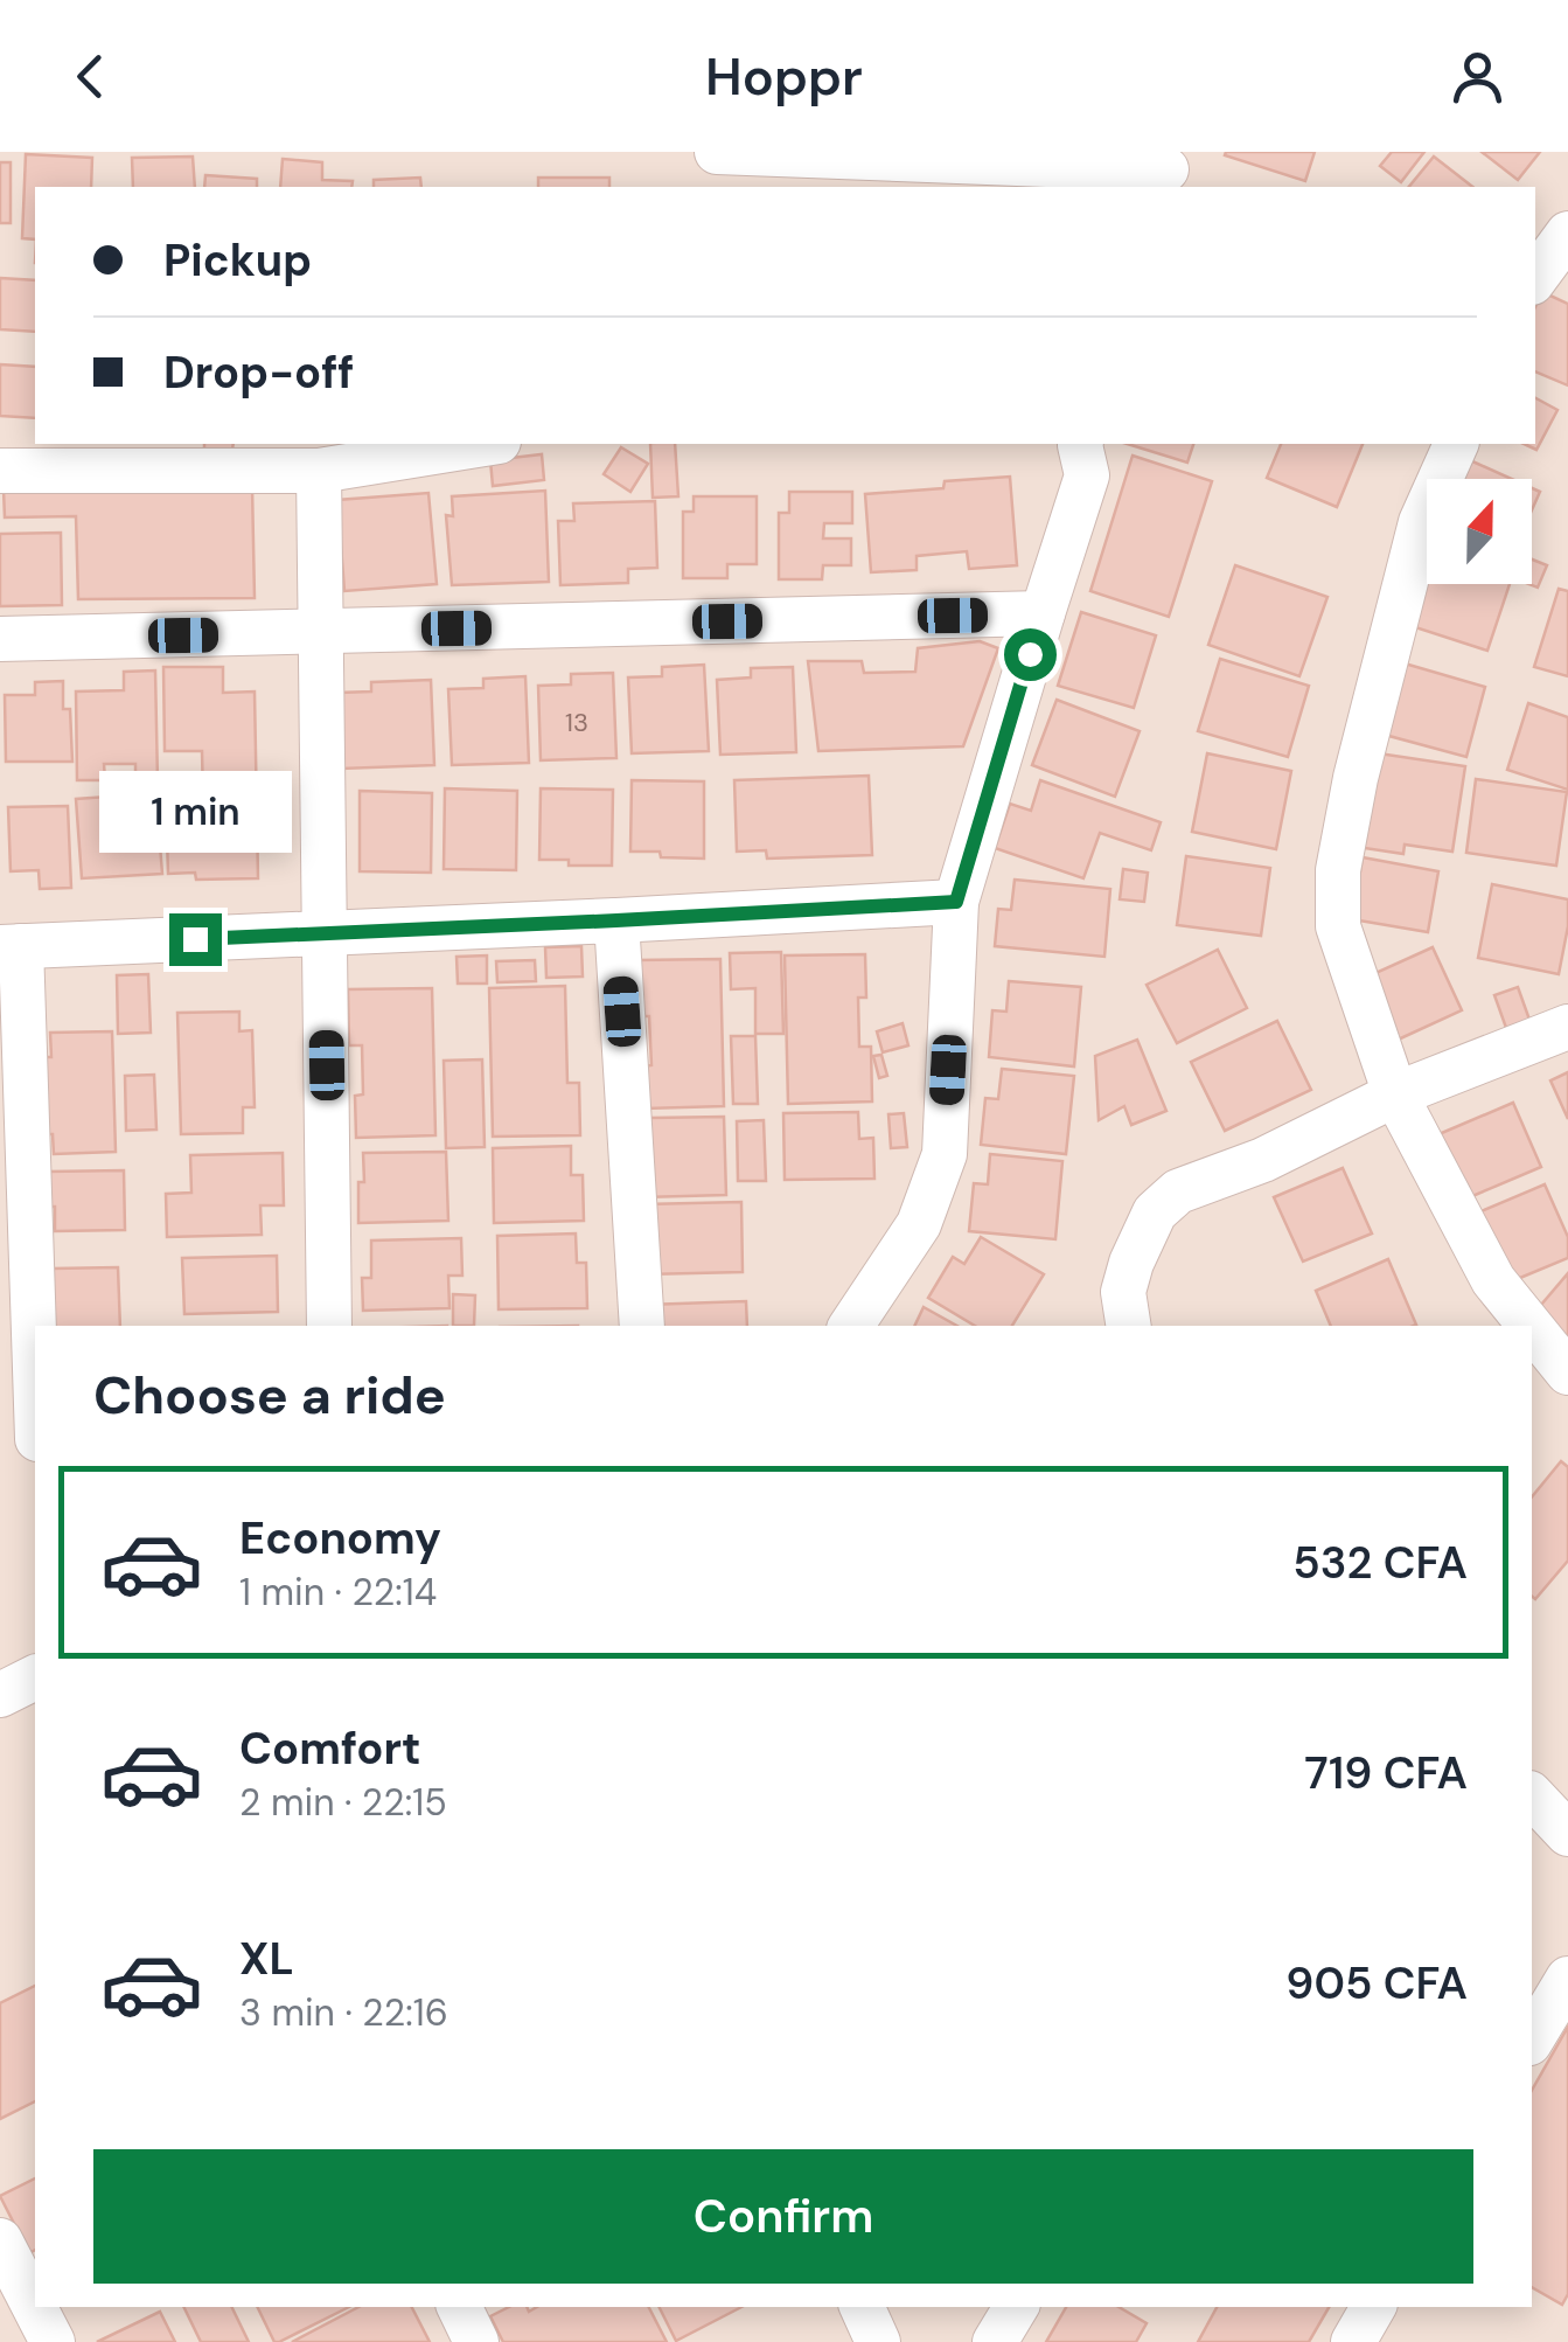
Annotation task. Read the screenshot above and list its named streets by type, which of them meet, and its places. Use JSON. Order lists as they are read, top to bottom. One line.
{"house_numbers":["13"],"north":"top","page":{"header":"Hoppr","banner":["Pickup","Drop-off"],"bubble":"1 min","heading":"Choose a ride","list":[{"name":"Economy","note":"1 min · 22:14","value":"532 CFA"},{"name":"Comfort","note":"2 min · 22:15","value":"719 CFA"},{"name":"XL","note":"3 min · 22:16","value":"905 CFA"}],"buttons":"Confirm"}}
